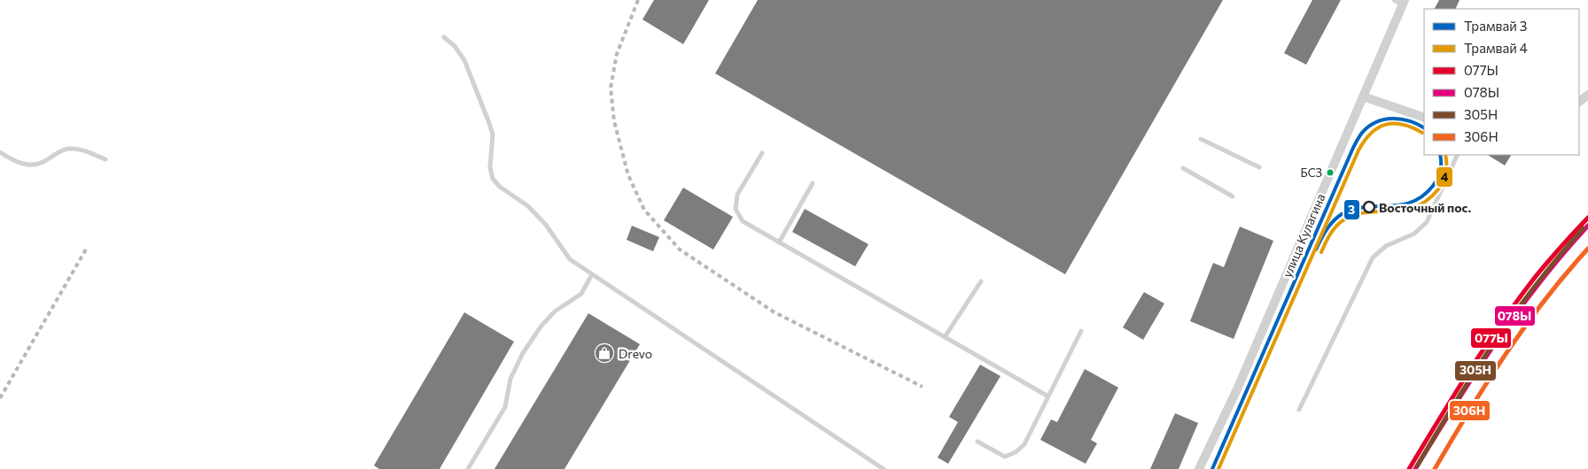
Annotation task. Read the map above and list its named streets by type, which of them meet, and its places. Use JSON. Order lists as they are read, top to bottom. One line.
{"streets":{"street":["улица Кулагина"]},"places":{"other":["БСЗ","Восточный пос."],"shop":["Drevo"]},"lines":["tram line 3","tram line 4","transit line 077Ы","transit line 078Ы","transit line 305Н","transit line 306Н"],"legend":["Трамвай 3","Трамвай 4","077Ы","078Ы","305Н","306Н"]}
